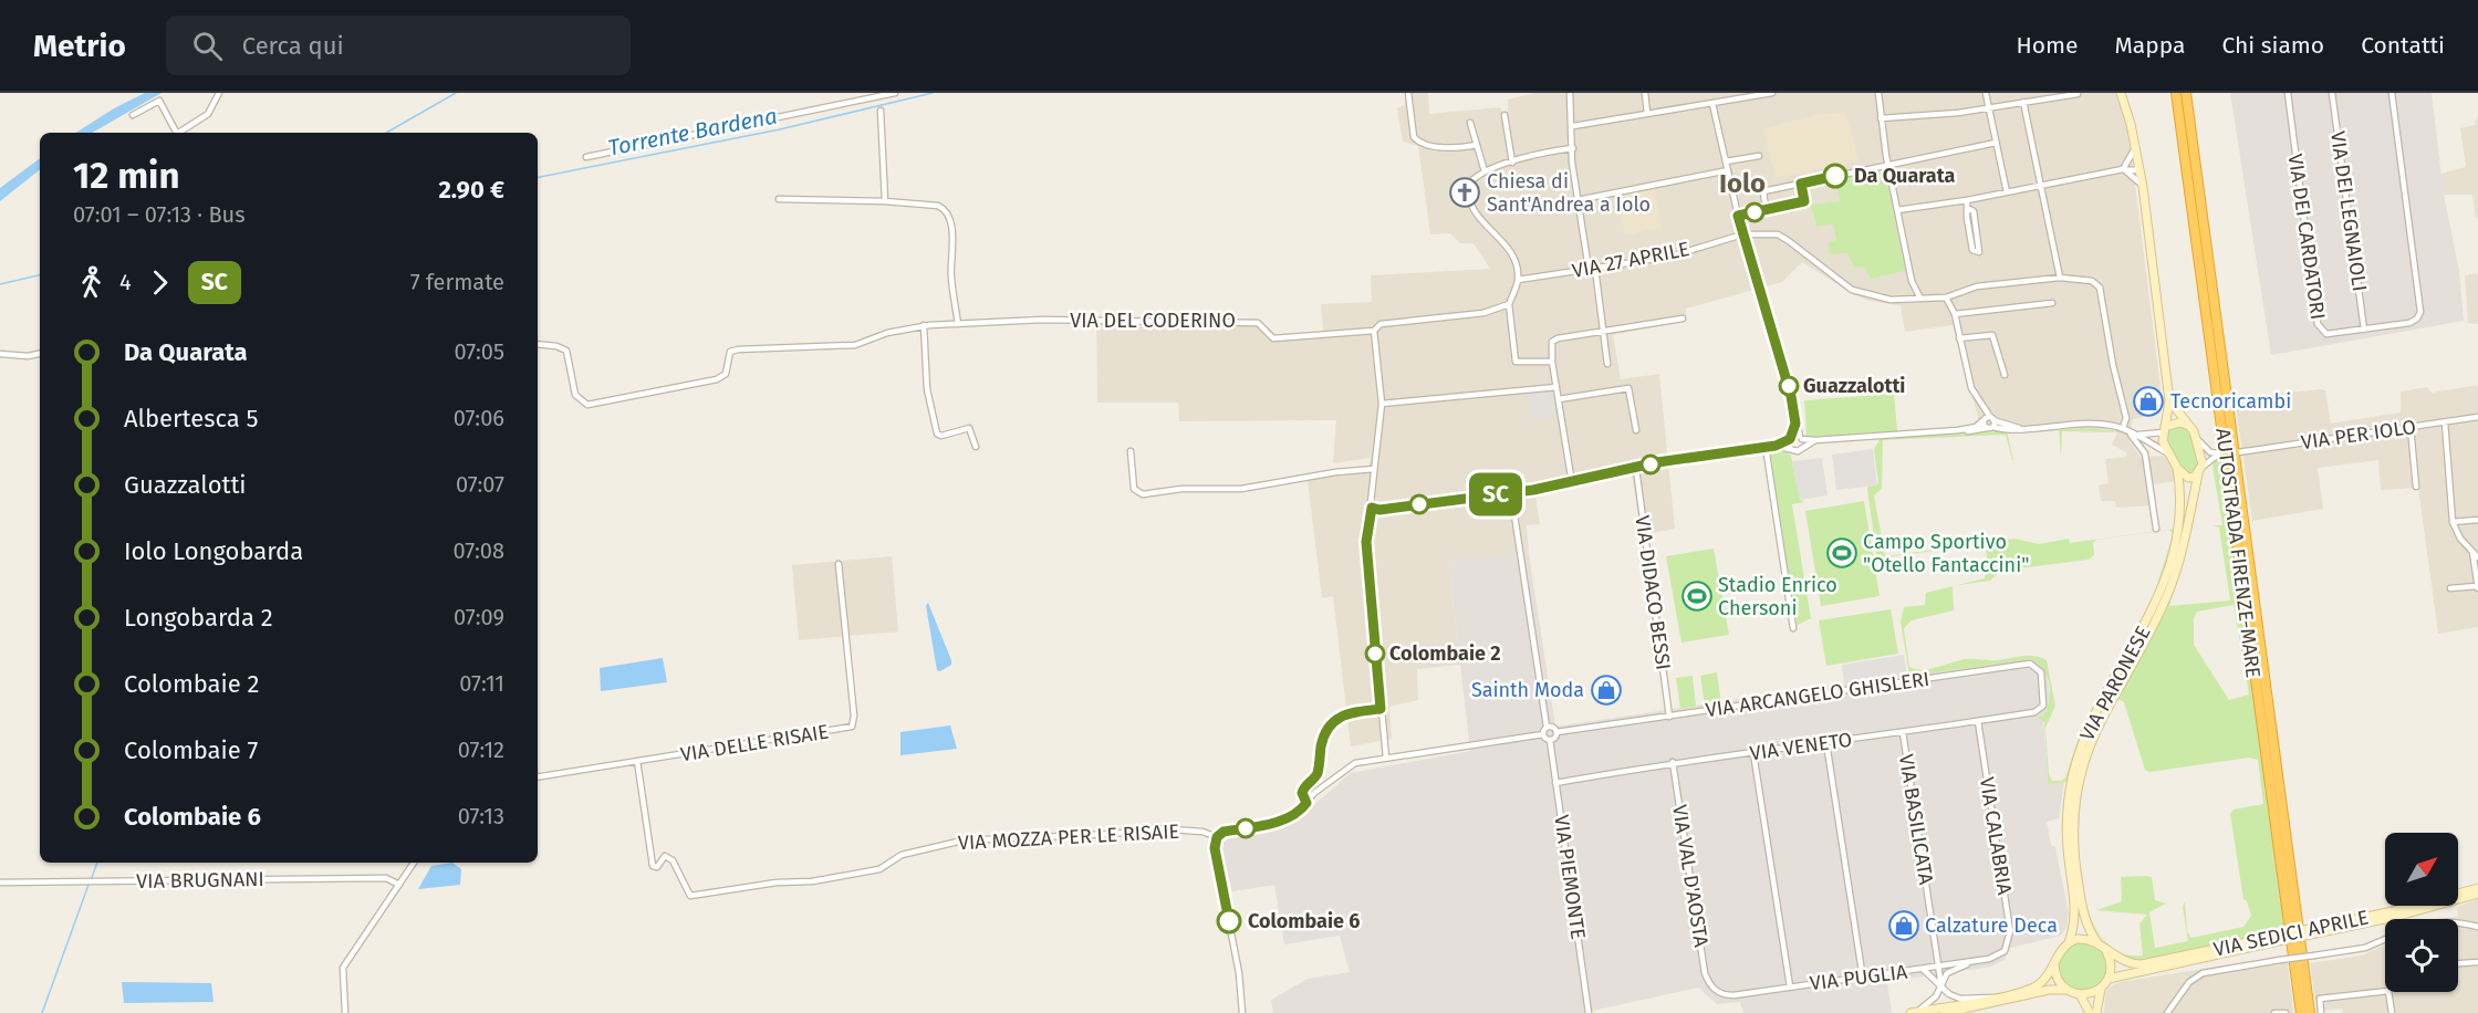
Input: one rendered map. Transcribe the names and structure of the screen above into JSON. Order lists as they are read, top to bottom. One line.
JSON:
{"streets":{"highway":["AUTOSTRADA FIRENZE-MARE"],"street":["VIA DEI LEGNAIOLI","VIA DEI CARDATORI","VIA 27 APRILE","VIA DEL CODERINO","VIA PER IOLO","VIA DIDACO BESSI","VIA PARONESE","VIA ARCANGELO GHISLERI","VIA DELLE RISAIE","VIA VENETO","VIA BASILICATA","VIA CALABRIA","VIA MOZZA PER LE RISAIE","VIA VAL D'AOSTA","VIA PIEMONTE","VIA BRUGNANI","VIA SEDICI APRILE","VIA PUGLIA"]},"crossings":[["VIA DEI LEGNAIOLI","VIA DEI CARDATORI"],["VIA DIDACO BESSI","VIA ARCANGELO GHISLERI"],["VIA PARONESE","VIA SEDICI APRILE"],["VIA ARCANGELO GHISLERI","VIA VENETO"],["VIA ARCANGELO GHISLERI","VIA PIEMONTE"],["VIA DELLE RISAIE","VIA MOZZA PER LE RISAIE"],["VIA VENETO","VIA BASILICATA"],["VIA VENETO","VIA CALABRIA"],["VIA VENETO","VIA VAL D'AOSTA"],["VIA VENETO","VIA PIEMONTE"],["VIA BASILICATA","VIA PUGLIA"],["VIA CALABRIA","VIA PUGLIA"],["VIA VAL D'AOSTA","VIA PUGLIA"]],"districts":["Iolo"],"water":["Torrente Bardena"],"places":{"other":["Da Quarata","Guazzalotti","Colombaie 2","Colombaie 6"],"church":["Chiesa di Sant'Andrea a Iolo"],"shop":["Tecnoricambi","Sainth Moda","Calzature Deca"],"sports":["Campo Sportivo \"Otello Fantaccini\"","Stadio Enrico Chersoni"]},"lines":["bus line SC"],"north":"top right","page":{"header":"Metrio","search":"Cerca qui","nav":["Home","Mappa","Chi siamo","Contatti"],"on_map":"SC","heading":["12 min","07:01 – 07:13 · Bus","2.90 €"],"legs":["4","SC","7 fermate"],"list":[{"name":"Da Quarata","value":"07:05"},{"name":"Albertesca 5","value":"07:06"},{"name":"Guazzalotti","value":"07:07"},{"name":"Iolo Longobarda","value":"07:08"},{"name":"Longobarda 2","value":"07:09"},{"name":"Colombaie 2","value":"07:11"},{"name":"Colombaie 7","value":"07:12"},{"name":"Colombaie 6","value":"07:13"}]}}
